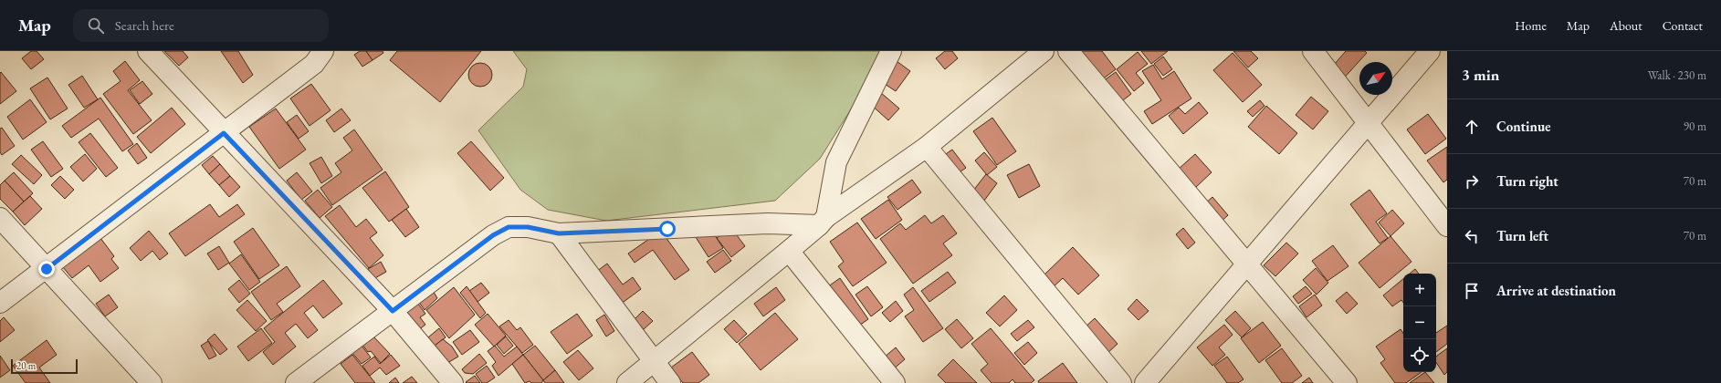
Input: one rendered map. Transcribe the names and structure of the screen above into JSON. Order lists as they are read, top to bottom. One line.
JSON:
{"scale_bar":"20 m","north":"top right","page":{"header":"Map","search":"Search here","nav":["Home","Map","About","Contact"],"heading":["3 min","Walk · 230 m"],"list":[["Continue","90 m"],["Turn right","70 m"],["Turn left","70 m"],"Arrive at destination"],"map_buttons":["+","−"],"scale":"20 m"}}
